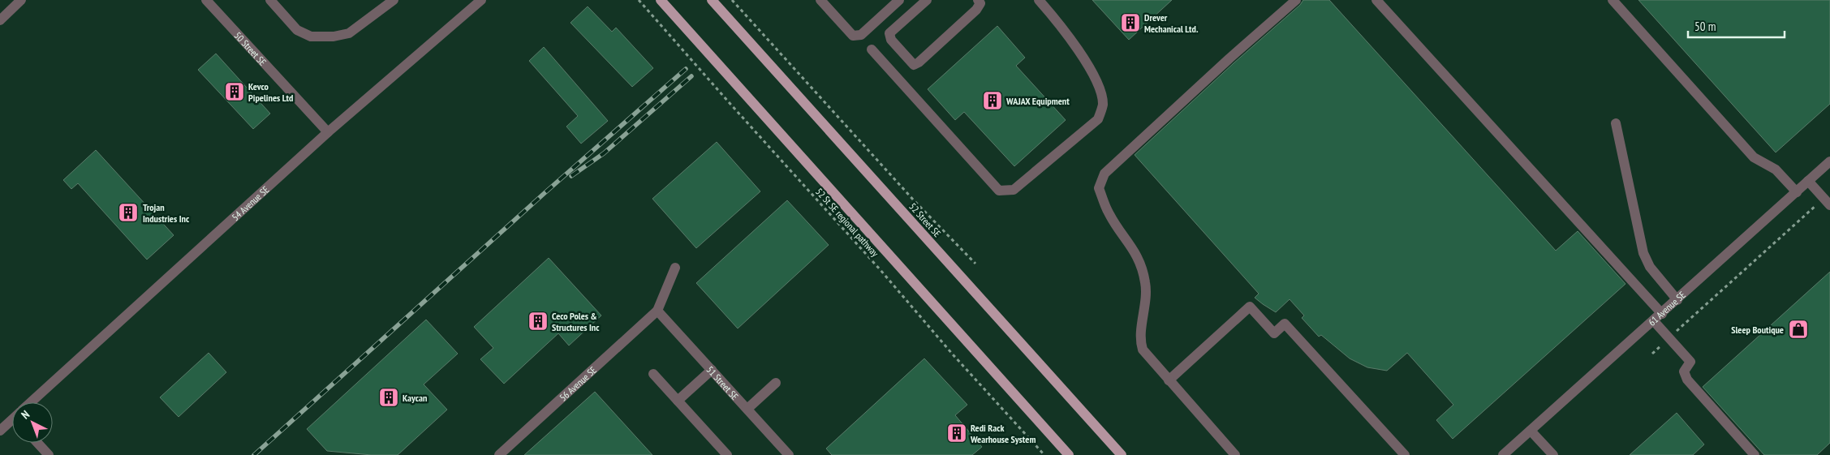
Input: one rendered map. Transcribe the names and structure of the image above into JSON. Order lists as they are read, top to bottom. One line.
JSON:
{"streets":{"main road":["52 Street SE"],"street":["50 Street SE","54 Avenue SE","61 Avenue SE","56 Avenue SE","51 Street SE"],"path":["52 St SE regional pathway"]},"crossings":[["50 Street SE","54 Avenue SE"],["56 Avenue SE","51 Street SE"]],"places":{"building":["Drever Mechanical Ltd.","Kevco Pipelines Ltd","WAJAX Equipment","Trojan Industries Inc","Ceco Poles & Structures Inc","Kaycan","Redi Rack Wearhouse System"],"shop":["Sleep Boutique"]},"scale_bar":"50 m","north":"top left"}
